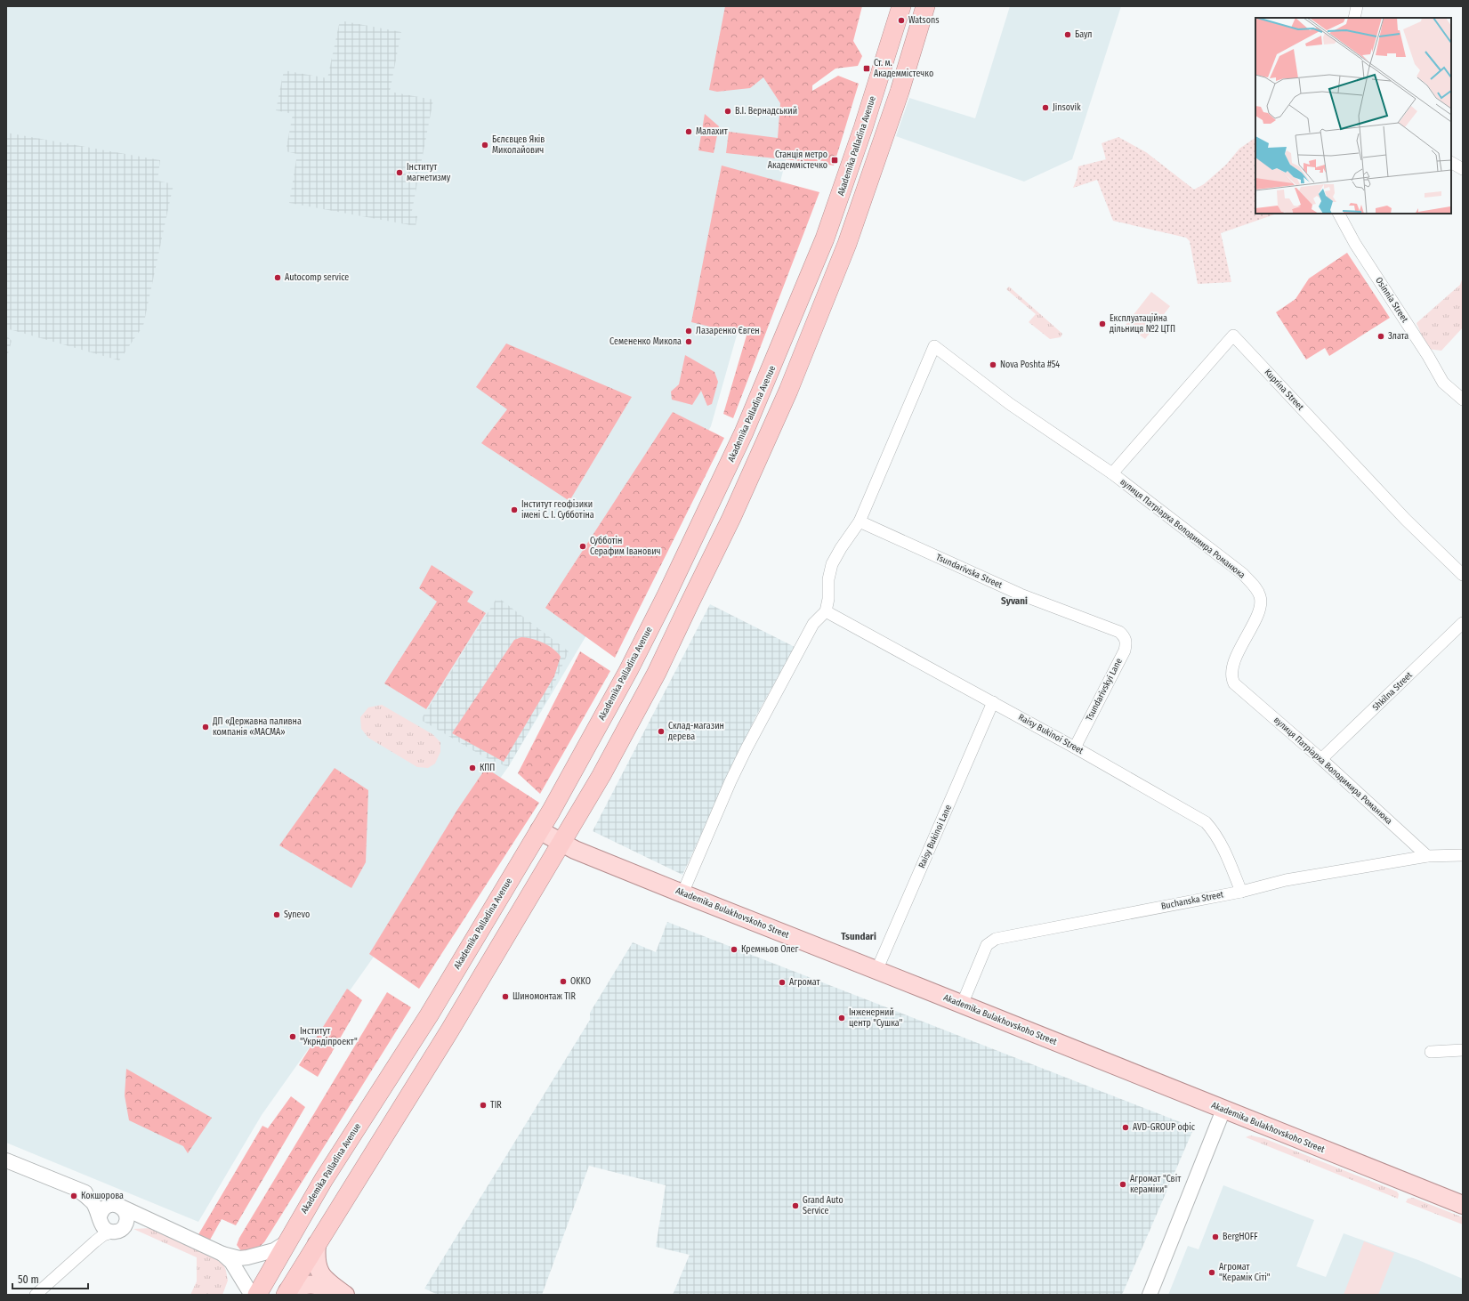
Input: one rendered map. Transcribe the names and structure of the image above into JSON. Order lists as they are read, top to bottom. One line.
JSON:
{"streets":{"highway":["Akademika Palladina Avenue"],"main road":["Akademika Bulakhovskoho Street"],"street":["Osinnia Street","Kuprina Street","вулиця Патріарха Володимира Романюка","Tsundarivska Street","Tsundarivskyi Lane","Shkilna Street","Raisy Bukinoi Street","Raisy Bukinoi Lane","Buchanska Street"]},"crossings":[["Akademika Palladina Avenue","Akademika Bulakhovskoho Street"],["Kuprina Street","вулиця Патріарха Володимира Романюка"],["вулиця Патріарха Володимира Романюка","Tsundarivska Street"],["вулиця Патріарха Володимира Романюка","Shkilna Street"],["вулиця Патріарха Володимира Романюка","Buchanska Street"],["Tsundarivska Street","Tsundarivskyi Lane"],["Tsundarivskyi Lane","Raisy Bukinoi Street"],["Raisy Bukinoi Street","Raisy Bukinoi Lane"],["Raisy Bukinoi Street","Buchanska Street"],["Raisy Bukinoi Lane","Akademika Bulakhovskoho Street"],["Buchanska Street","Akademika Bulakhovskoho Street"]],"districts":["Syvani","Tsundari"],"places":{"other":["Watsons","Баул","Jinsovik","В.І. Вернадський","Малахит","Бєлєвцев Яків Миколайович","Інститут магнетизму","Autocomp service","Експлуатаційна дільниця №2 ЦТП","Лазаренко Євген","Злата","Семененко Микола","Nova Poshta #54","Інститут геофізики імені С. І. Субботіна","Субботін Серафим Іванович","ДП «Державна паливна компанія «МАСМА»","Склад-магазин дерева","КПП","Synevo","Кремньов Олег","OKKO","Агромат","Шиномонтаж TIR","Інженерний центр \"Сушка\"","Інститут \"Укрндіпроект\"","TIR","AVD-GROUP офіс","Агромат \"Світ кераміки\"","Кокшорова","Grand Auto Service","BergHOFF","Агромат \"Керамік Сіті\""],"transit":["Ст. м. Академмістечко","Станція метро Академмістечко"]},"scale_bar":"50 m"}
